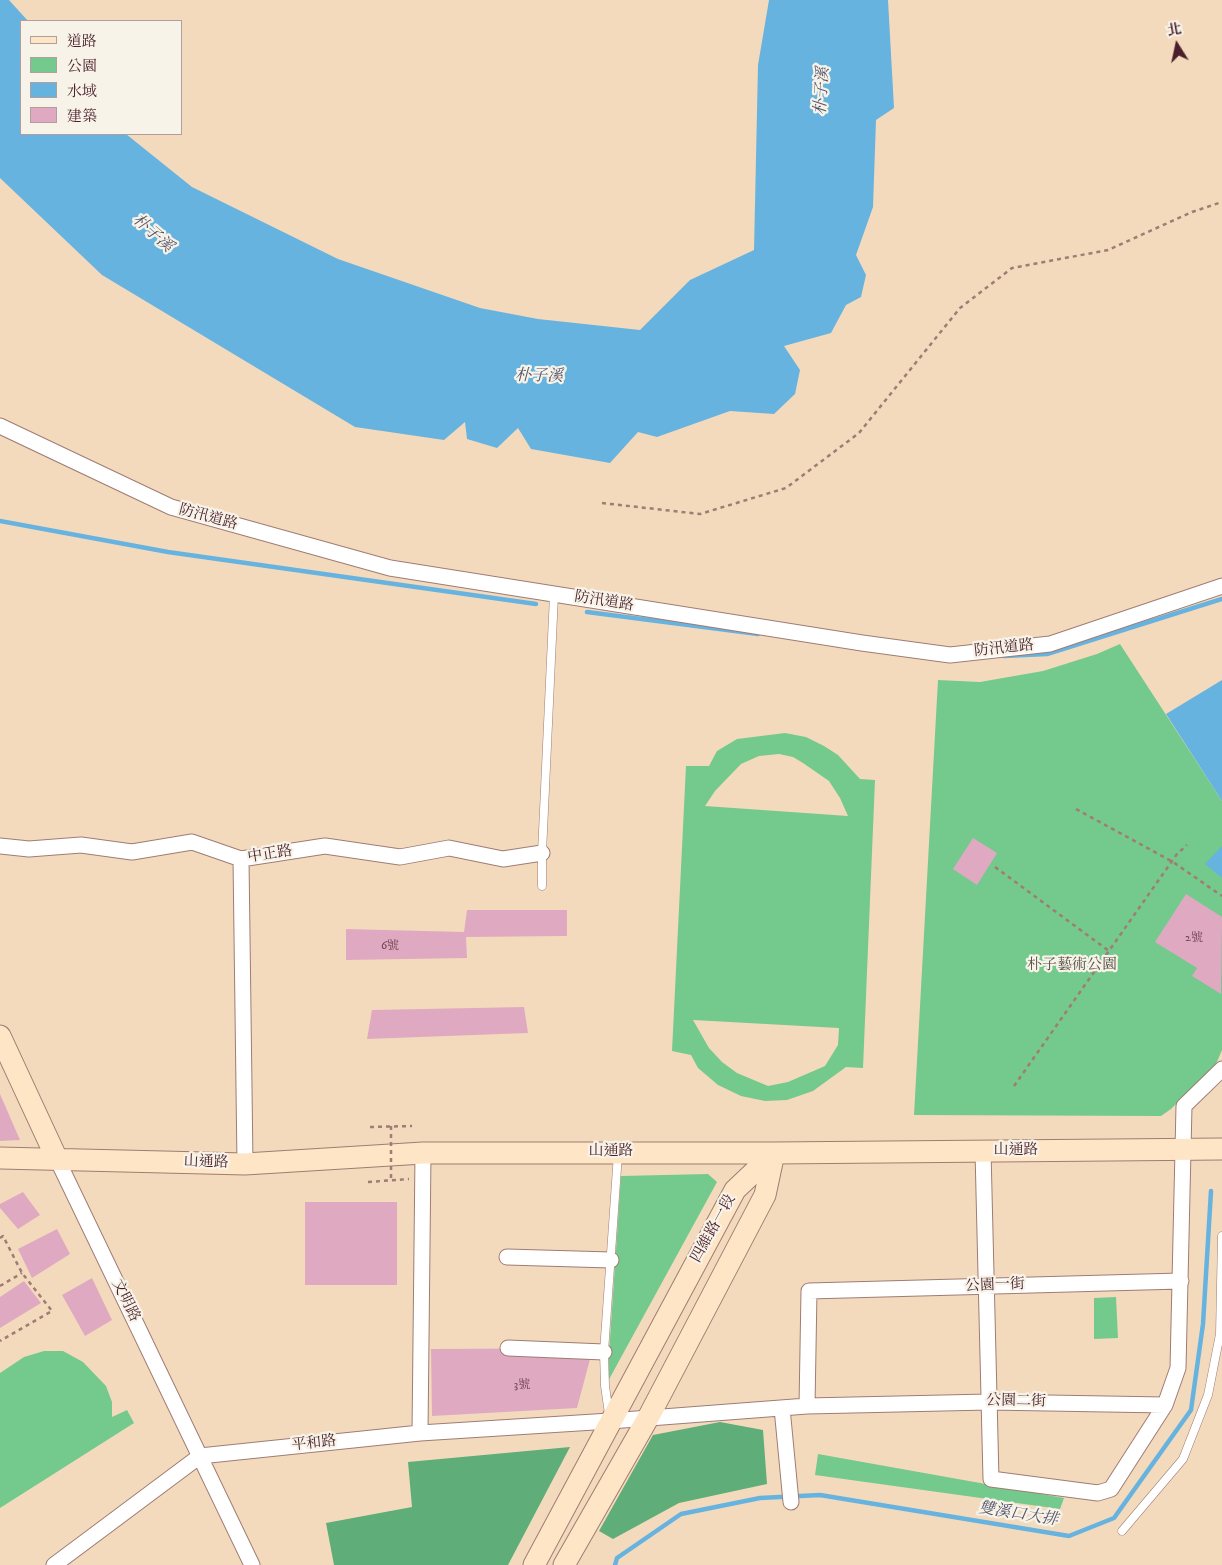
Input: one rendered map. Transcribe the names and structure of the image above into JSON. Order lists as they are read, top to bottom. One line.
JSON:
{"streets":{"main road":["山通路","四維路一段","文明路"],"street":["防汛道路","中正路","公園一街","公園二街","平和路"]},"crossings":[["山通路","四維路一段"],["山通路","文明路"],["四維路一段","公園二街"],["四維路一段","平和路"],["公園一街","公園二街"],["文明路","平和路"],["公園二街","平和路"]],"water":["朴子溪","雙溪口大排"],"parks":["朴子藝術公園"],"house_numbers":["2號","6號","3號"],"legend":["道路","公園","水域","建築"],"north":"top"}
